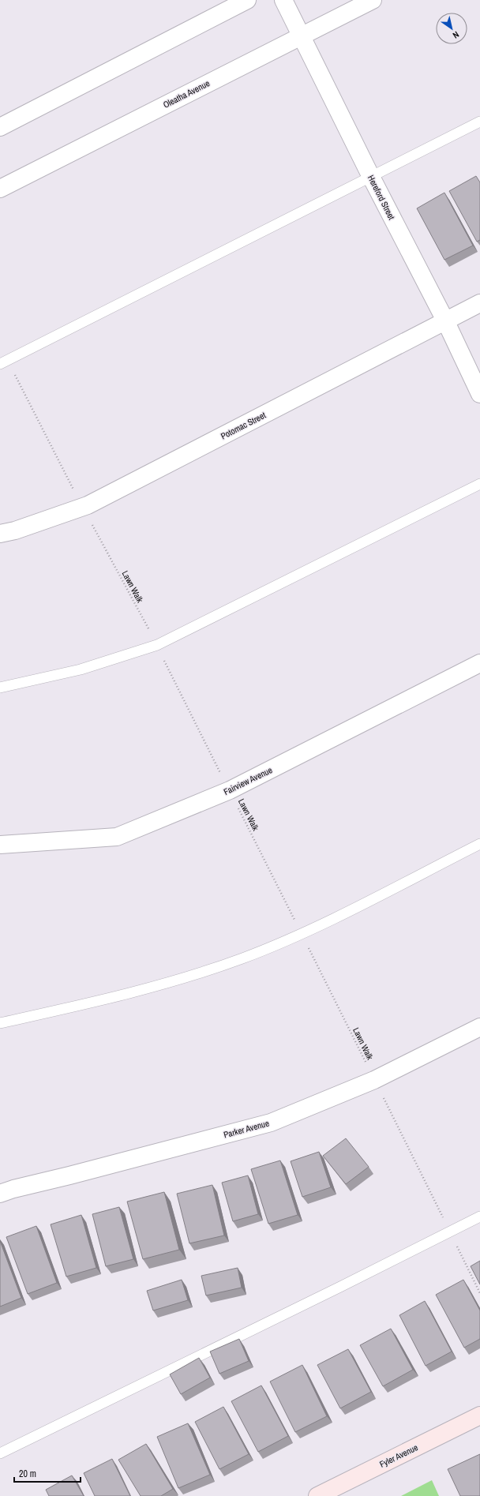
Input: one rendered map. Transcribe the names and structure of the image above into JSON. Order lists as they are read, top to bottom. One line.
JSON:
{"streets":{"street":["Oleatha Avenue","Hereford Street","Potomac Street","Fairview Avenue","Parker Avenue","Fyler Avenue"],"path":["Lawn Walk"]},"crossings":[["Oleatha Avenue","Hereford Street"],["Hereford Street","Potomac Street"],["Potomac Street","Lawn Walk"],["Lawn Walk","Fairview Avenue"],["Lawn Walk","Parker Avenue"]],"scale_bar":"20 m","north":"bottom right"}
